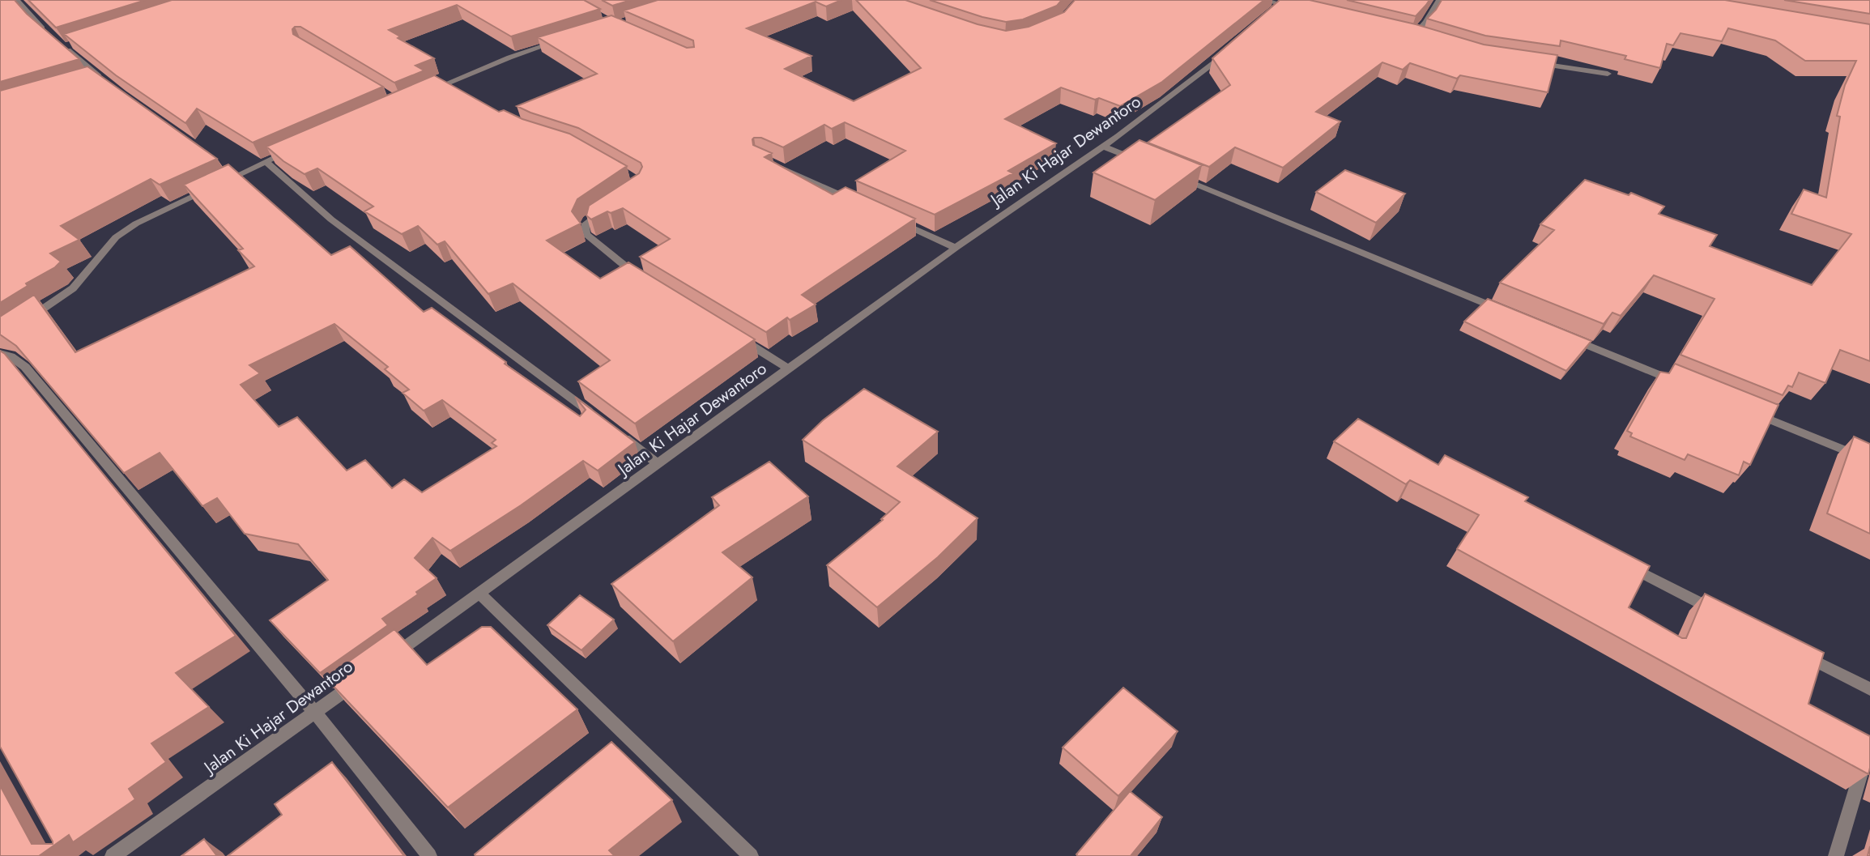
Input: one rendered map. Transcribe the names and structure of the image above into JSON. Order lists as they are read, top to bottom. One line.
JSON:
{"streets":{"street":["Jalan Ki Hajar Dewantoro"]}}
